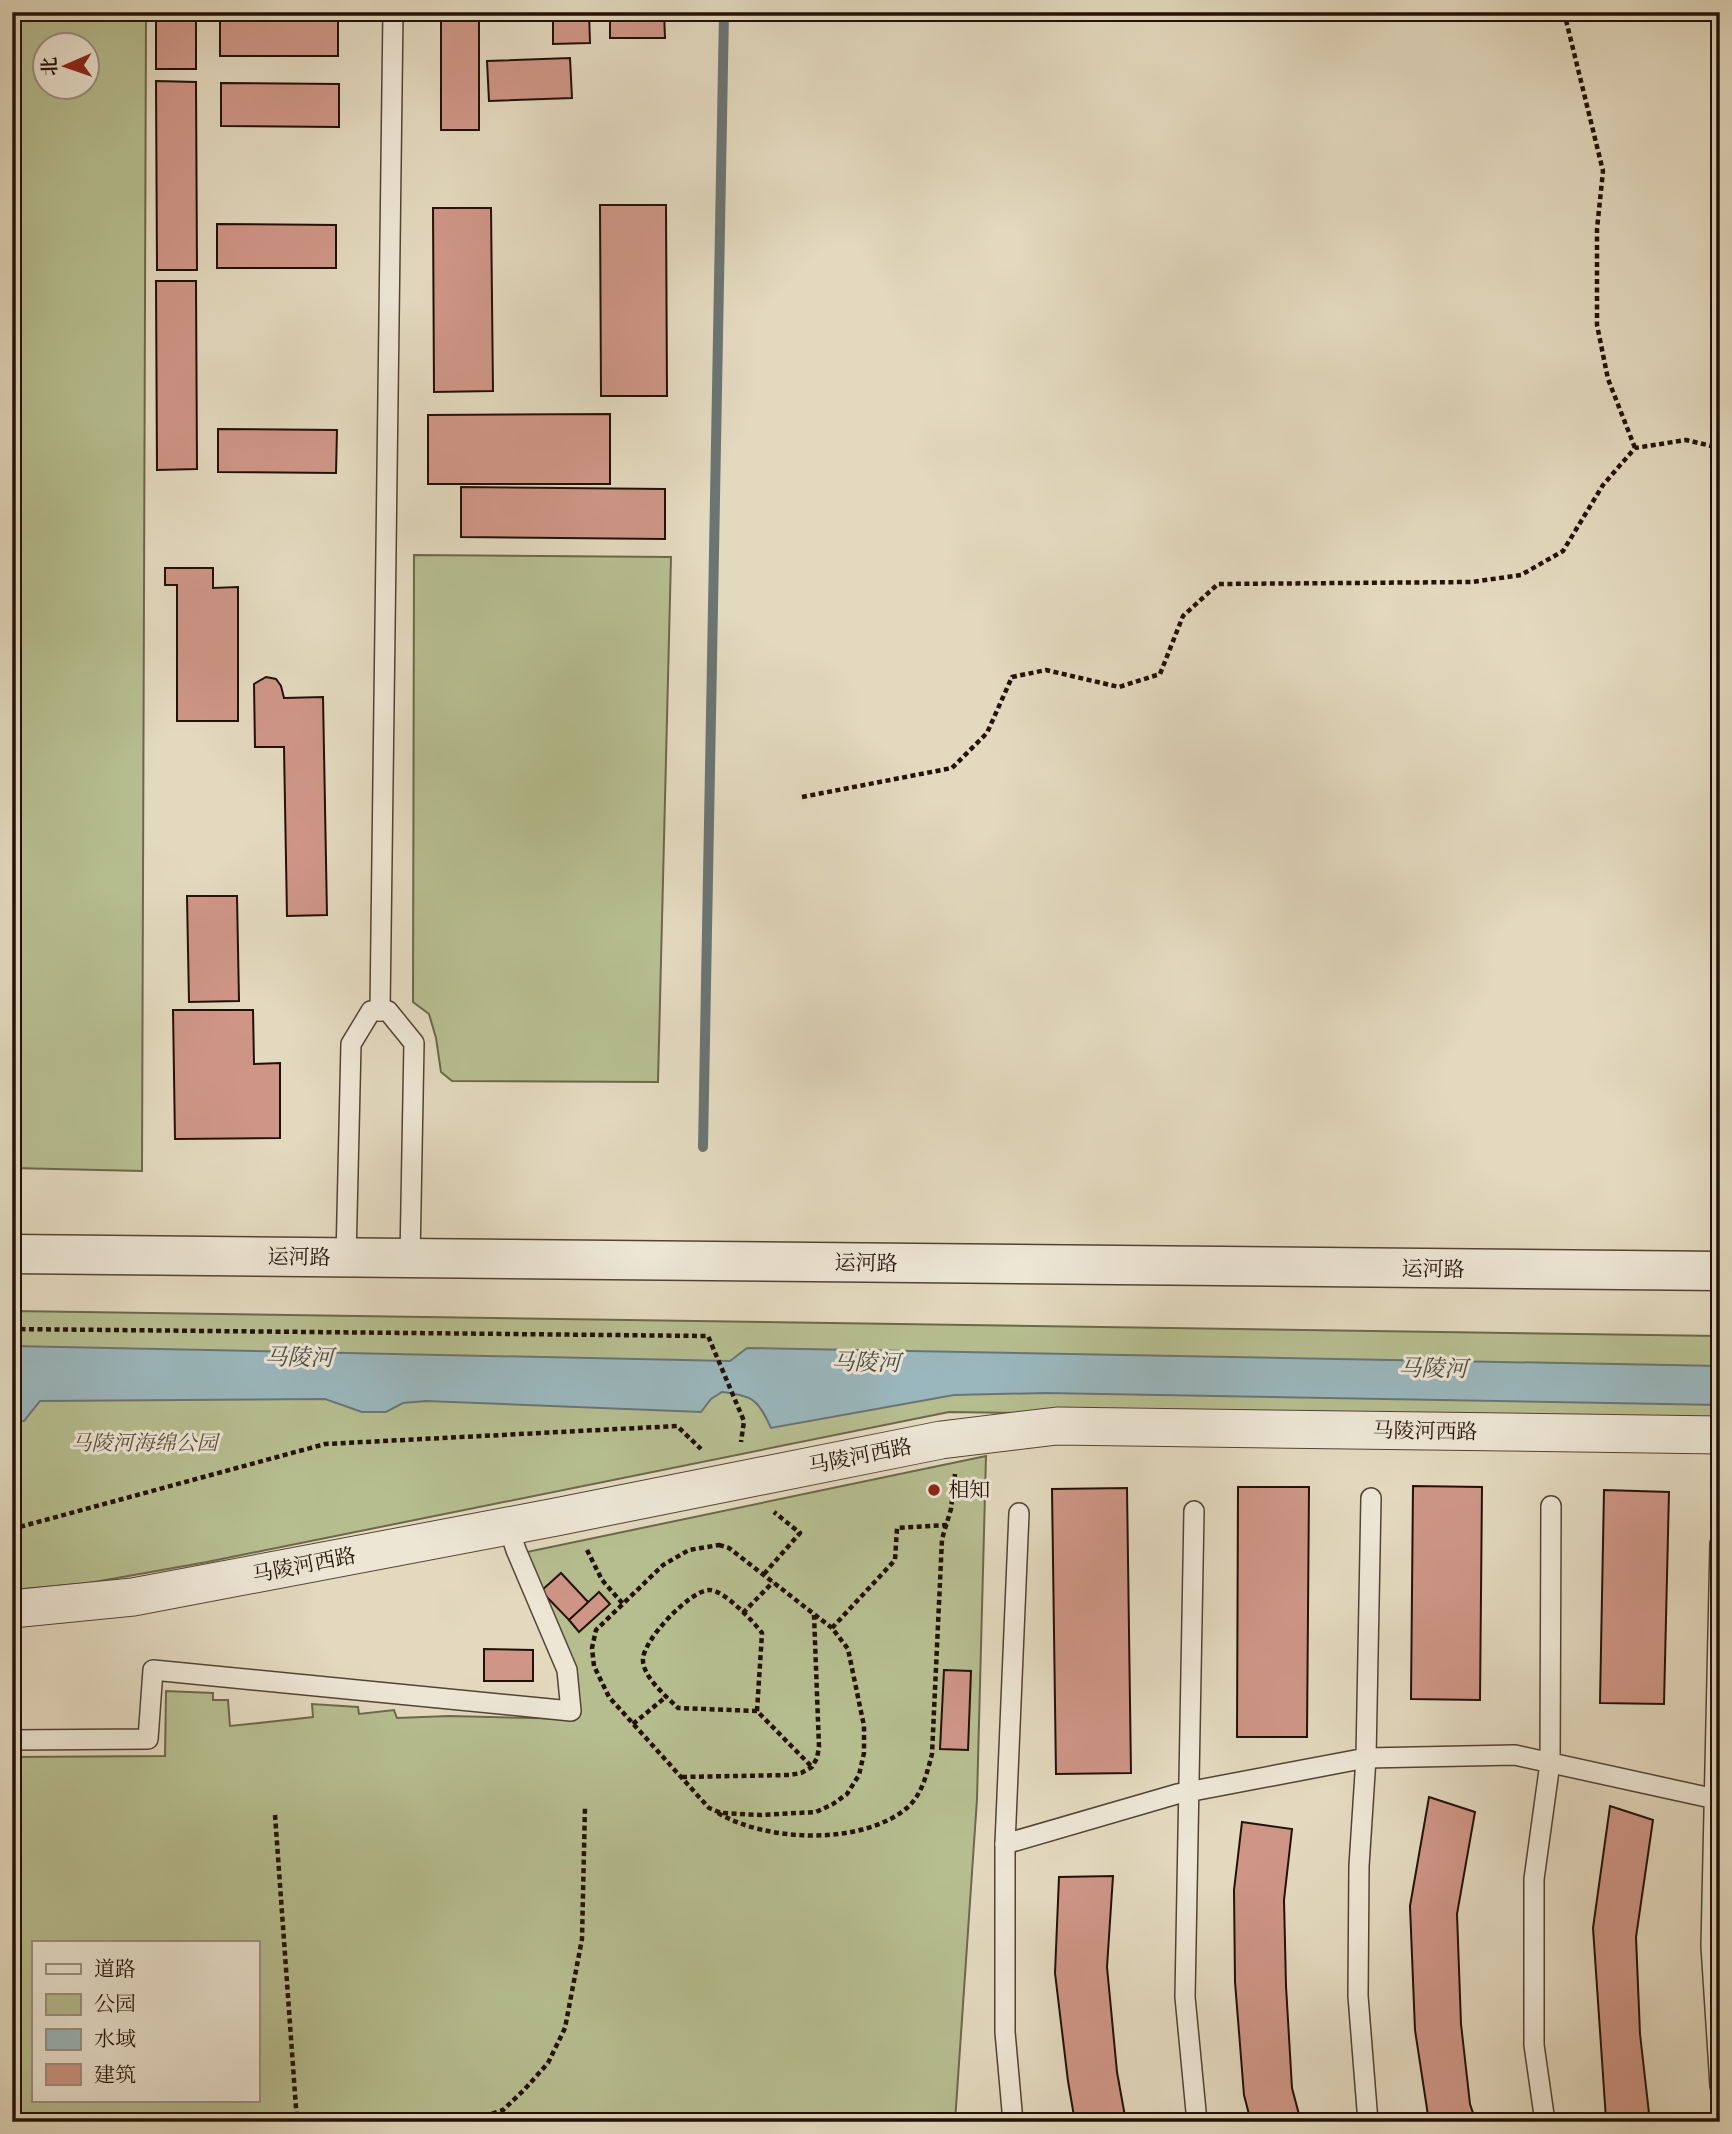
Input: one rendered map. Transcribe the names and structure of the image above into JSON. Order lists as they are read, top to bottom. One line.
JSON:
{"streets":{"street":["运河路","马陵河西路"]},"water":["马陵河"],"parks":["马陵河海绵公园"],"places":["相知"],"legend":["道路","公园","水域","建筑"],"north":"left"}
